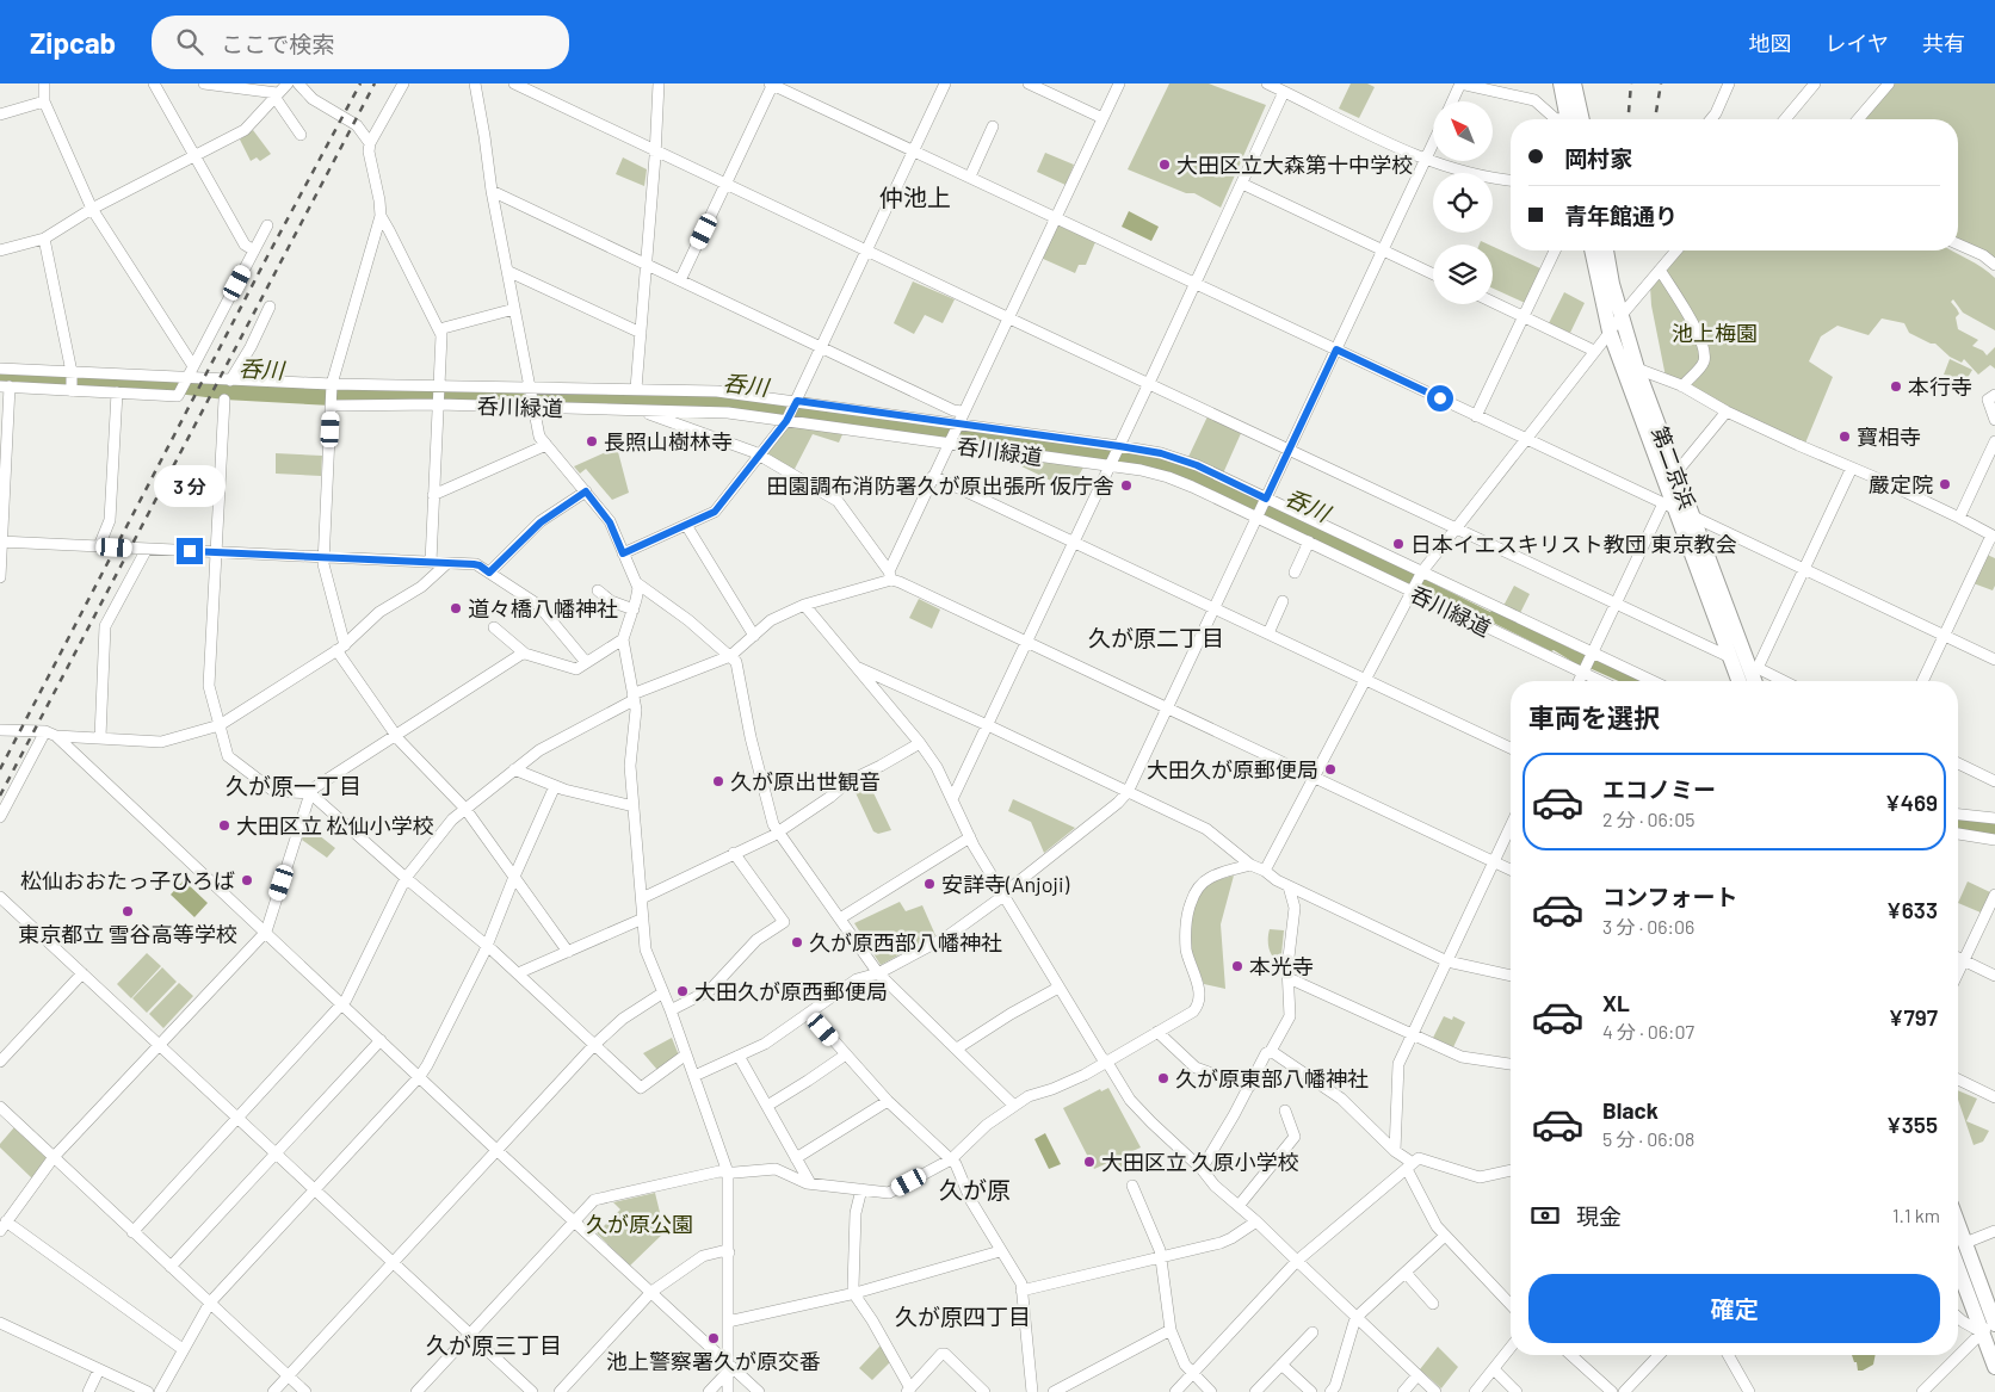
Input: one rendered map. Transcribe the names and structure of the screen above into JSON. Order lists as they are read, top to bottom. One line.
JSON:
{"streets":{"highway":["第二京浜"],"street":["呑川緑道"]},"districts":["仲池上","久が原二丁目","久が原一丁目","久が原","久が原四丁目","久が原三丁目"],"water":["呑川"],"parks":["池上梅園","久が原公園"],"places":["大田区立大森第十中学校","本行寺","寶相寺","長照山樹林寺","嚴定院","田園調布消防署久が原出張所 仮庁舎","日本イエスキリスト教団 東京教会","道々橋八幡神社","大田久が原郵便局","久が原出世観音","大田区立 松仙小学校","松仙おおたっ子ひろば","安詳寺(Anjoji)","東京都立 雪谷高等学校","久が原西部八幡神社","本光寺","大田久が原西郵便局","久が原東部八幡神社","大田区立 久原小学校","池上警察署久が原交番"],"north":"top left","page":{"header":"Zipcab","search":"ここで検索","nav":["地図","レイヤ","共有"],"banner":["岡村家","青年館通り"],"bubble":"3 分","heading":"車両を選択","list":[{"name":"エコノミー","note":"2 分 · 06:05","value":"¥469"},{"name":"コンフォート","note":"3 分 · 06:06","value":"¥633"},{"name":"XL","note":"4 分 · 06:07","value":"¥797"},{"name":"Black","note":"5 分 · 06:08","value":"¥355"}],"pay":["現金","1.1 km"],"buttons":"確定"}}
